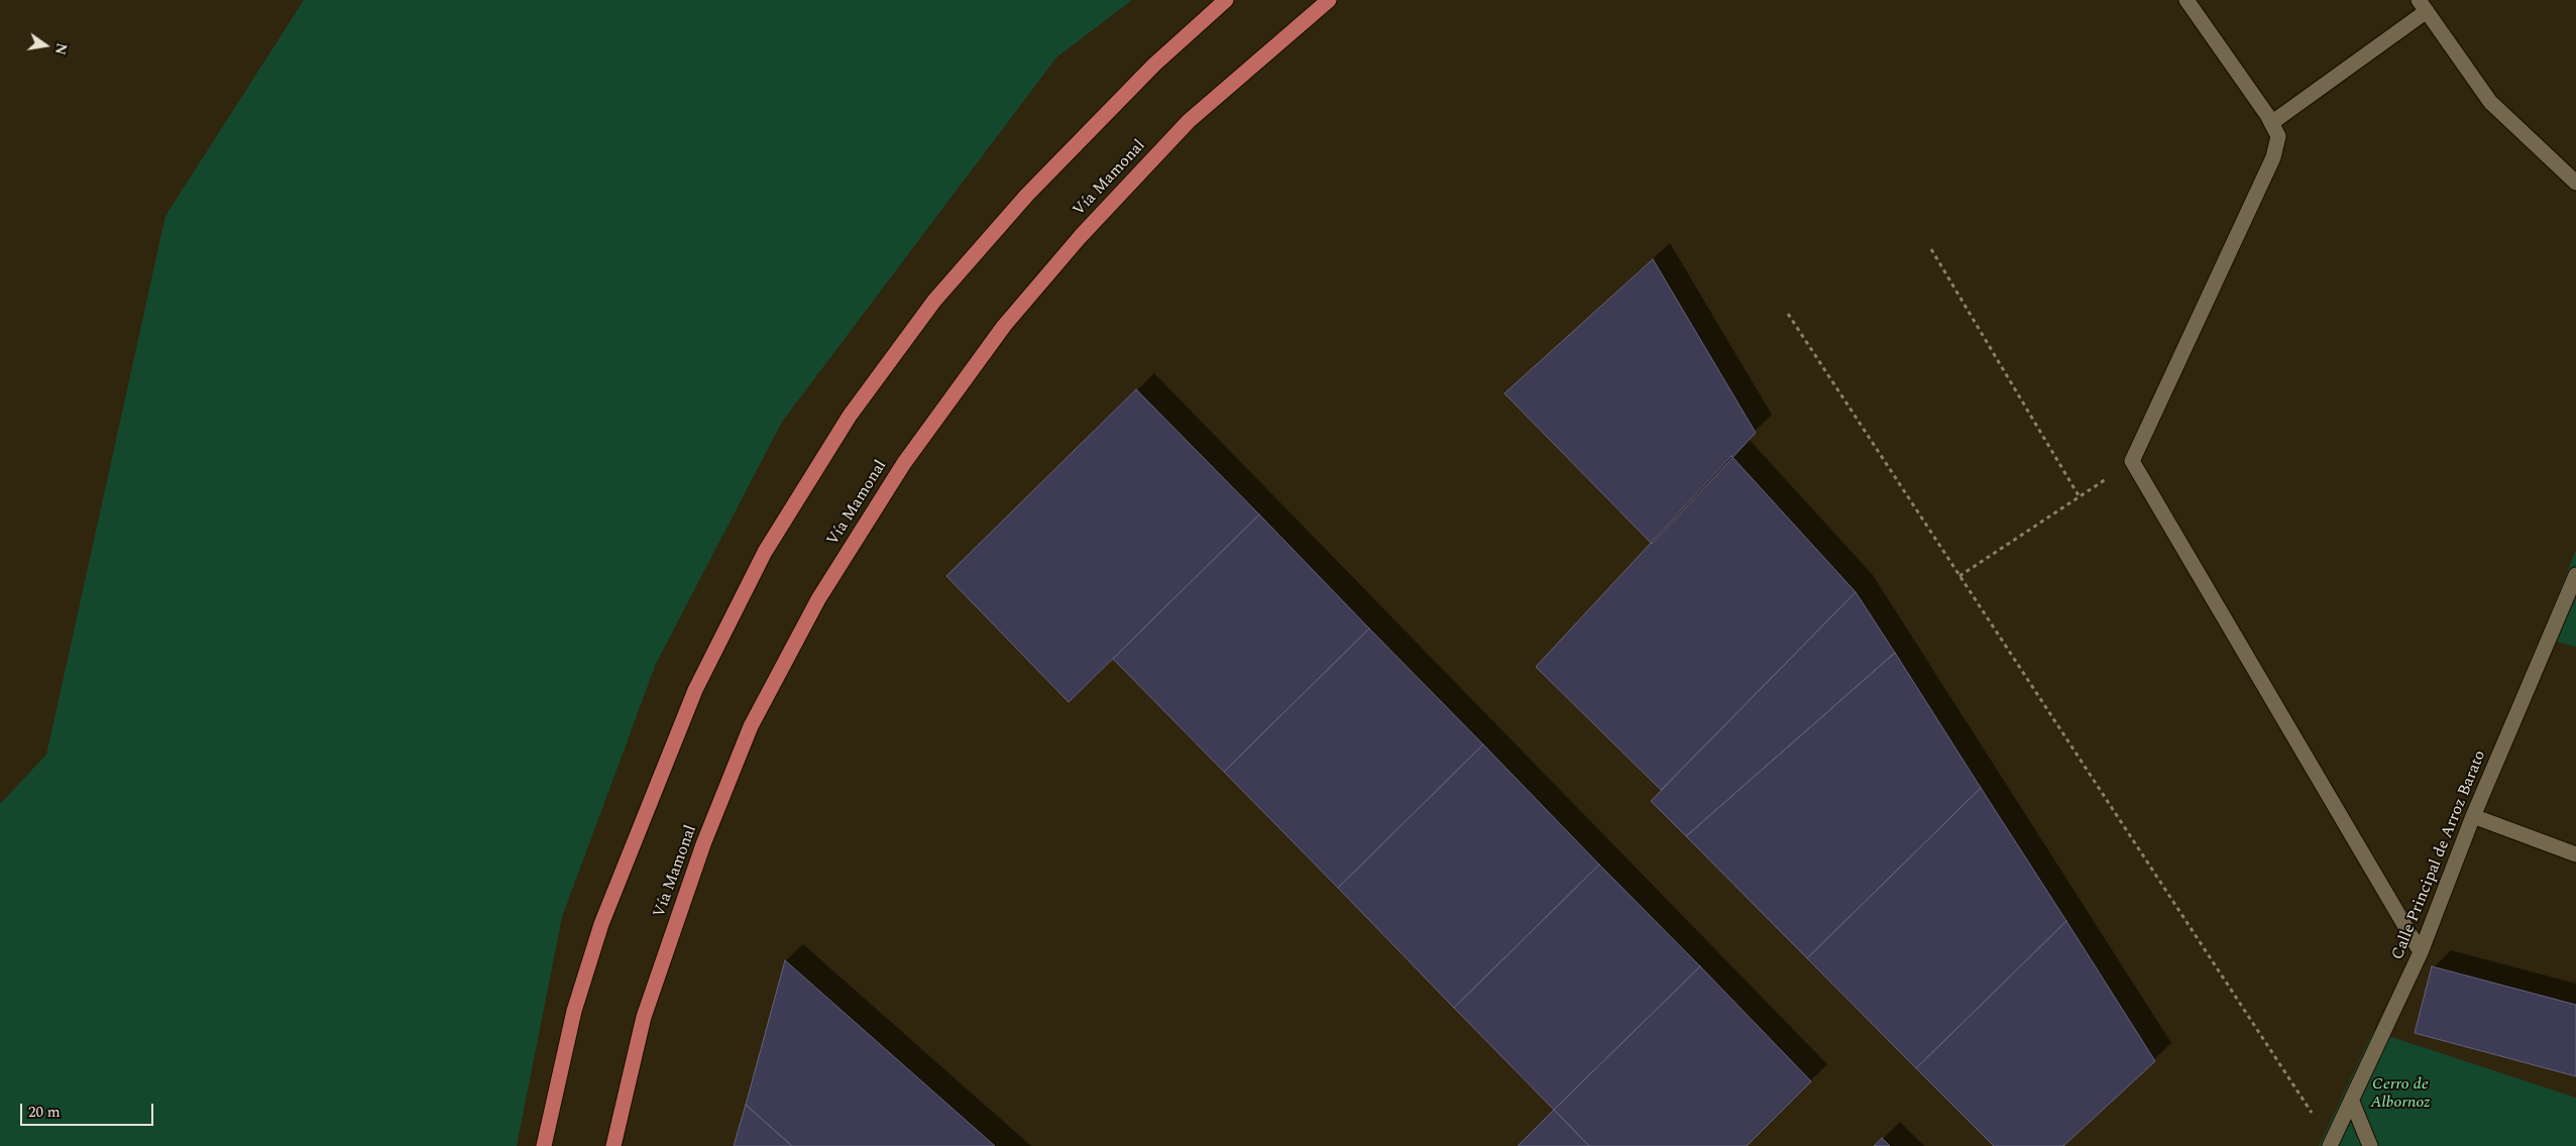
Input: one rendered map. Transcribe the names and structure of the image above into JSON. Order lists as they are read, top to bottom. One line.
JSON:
{"streets":{"main road":["Vía Mamonal"],"street":["Calle Principal de Arroz Barato"]},"parks":["Cerro de Albornoz"],"scale_bar":"20 m","north":"right"}
